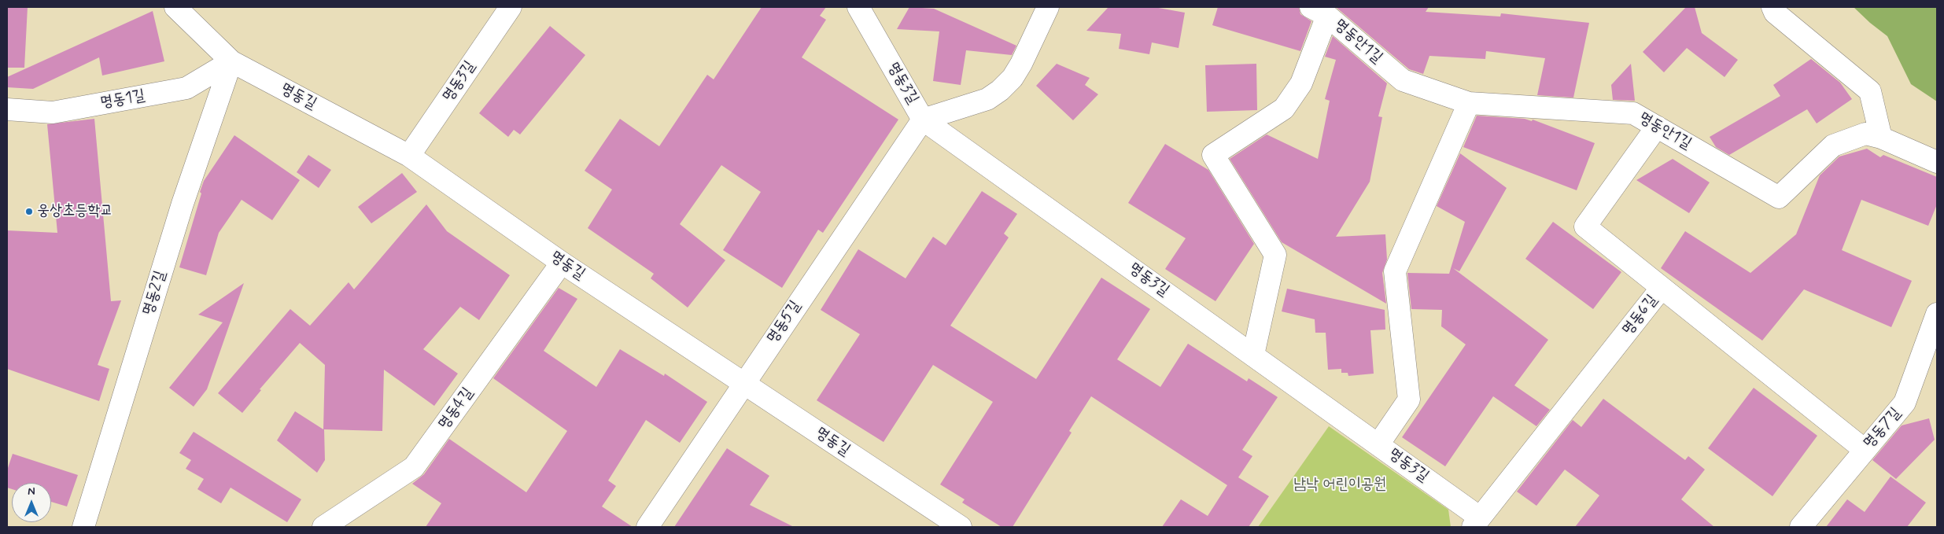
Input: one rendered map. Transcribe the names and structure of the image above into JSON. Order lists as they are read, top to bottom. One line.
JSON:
{"streets":{"street":["명동안1길","명동3길","명동길","명동1길","명동2길","명동6길","명동5길","명동4길","명동7길"]},"crossings":[["명동3길","명동길"],["명동3길","명동6길"],["명동3길","명동5길"],["명동길","명동1길"],["명동길","명동2길"],["명동길","명동5길"],["명동길","명동4길"],["명동1길","명동2길"],["명동6길","명동7길"]],"parks":["남낙 어린이공원"],"places":["웅상초등학교"],"north":"top"}
